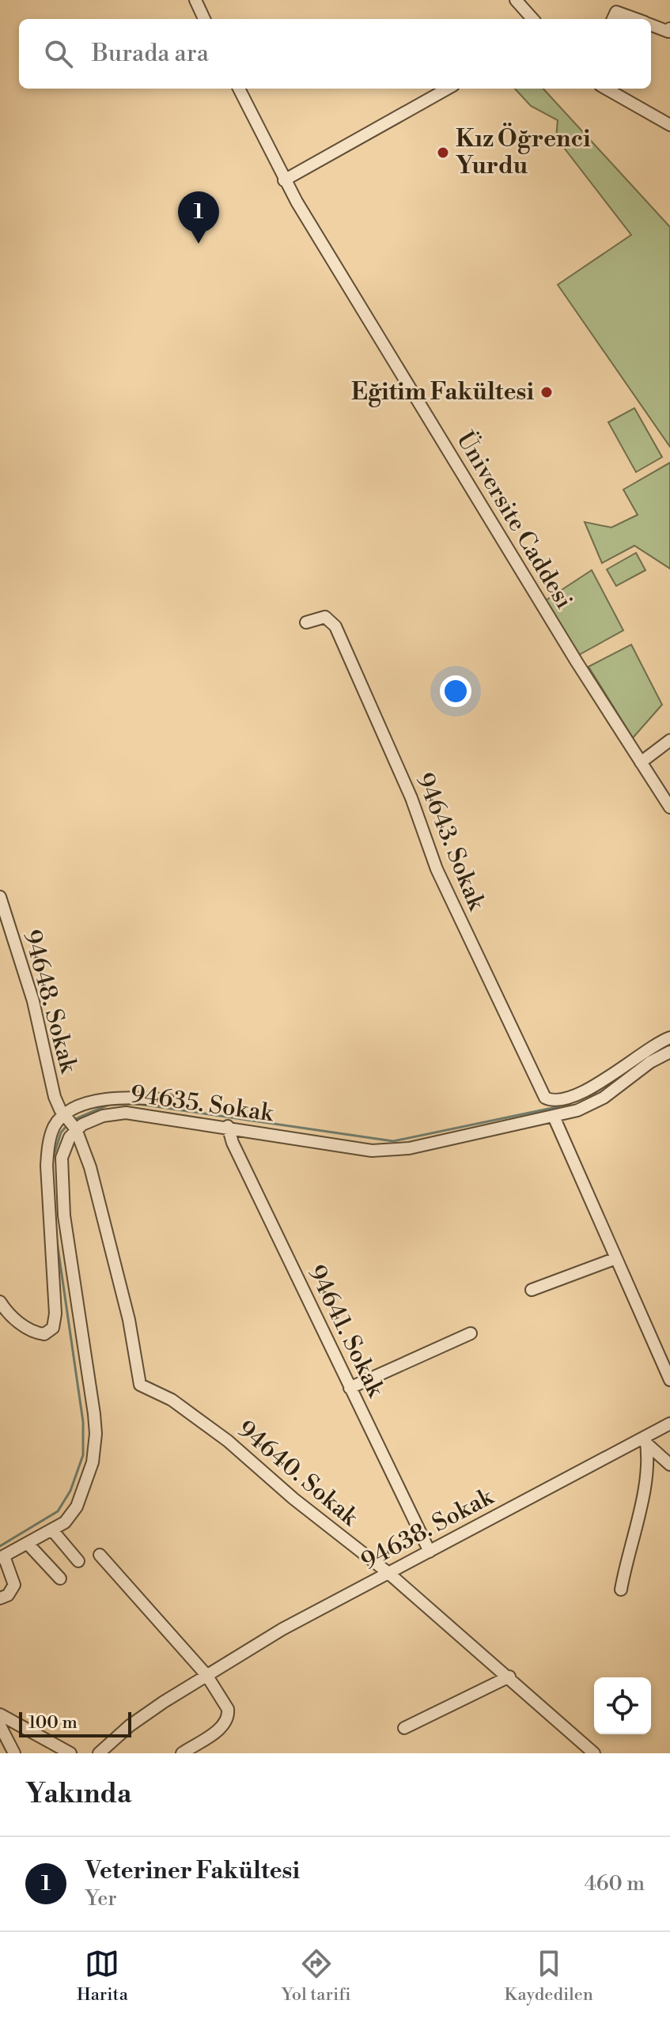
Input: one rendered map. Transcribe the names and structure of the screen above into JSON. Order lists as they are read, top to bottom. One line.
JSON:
{"streets":{"street":["Üniversite Caddesi","94643. Sokak","94648. Sokak","94635. Sokak","94641. Sokak","94640. Sokak","94638. Sokak"]},"crossings":[["94648. Sokak","94635. Sokak"],["94648. Sokak","94640. Sokak"],["94635. Sokak","94641. Sokak"],["94641. Sokak","94638. Sokak"],["94640. Sokak","94638. Sokak"]],"places":["Kız Öğrenci Yurdu","Eğitim Fakültesi"],"scale_bar":"100 m","page":{"search":"Burada ara","pins":"1","scale":"100 m","heading":"Yakında","list":[{"mark":"1","name":"Veteriner Fakültesi","note":"Yer","value":"460 m"}],"nav":["Harita","Yol tarifi","Kaydedilen"]}}
